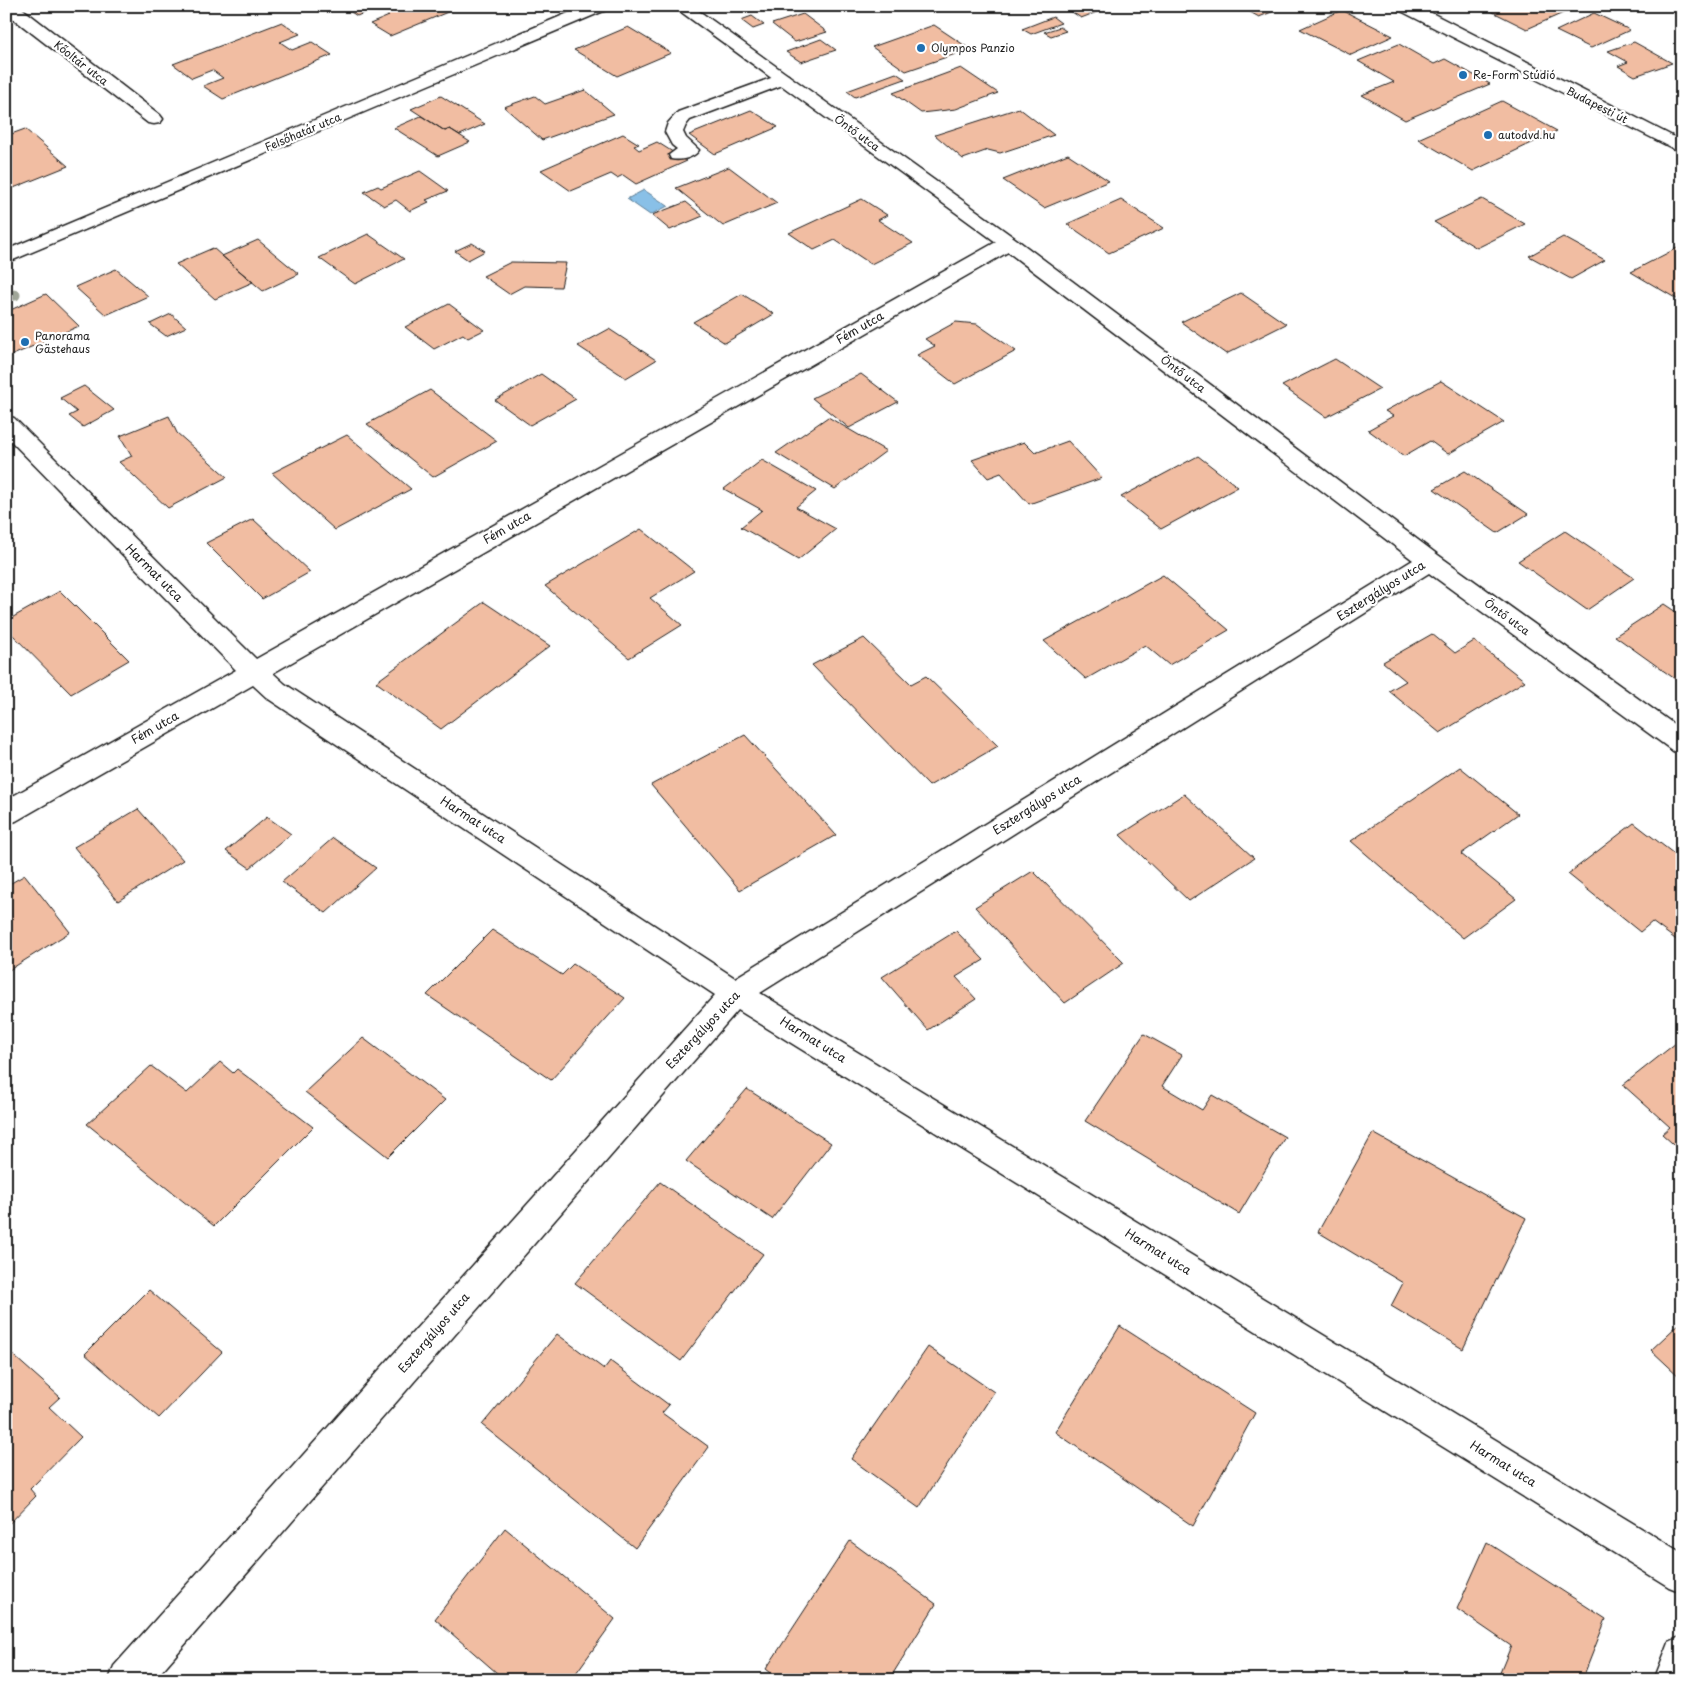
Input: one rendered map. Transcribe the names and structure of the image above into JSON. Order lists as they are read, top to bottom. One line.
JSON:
{"streets":{"street":["Kőoltár utca","Budapesti út","Felsőhatár utca","Öntő utca","Fém utca","Harmat utca","Esztergályos utca"]},"crossings":[["Öntő utca","Fém utca"],["Öntő utca","Esztergályos utca"],["Fém utca","Harmat utca"],["Harmat utca","Esztergályos utca"]],"places":["Olympos Panzio","Re-Form Stúdió","autodvd.hu","Panorama Gästehaus"]}
